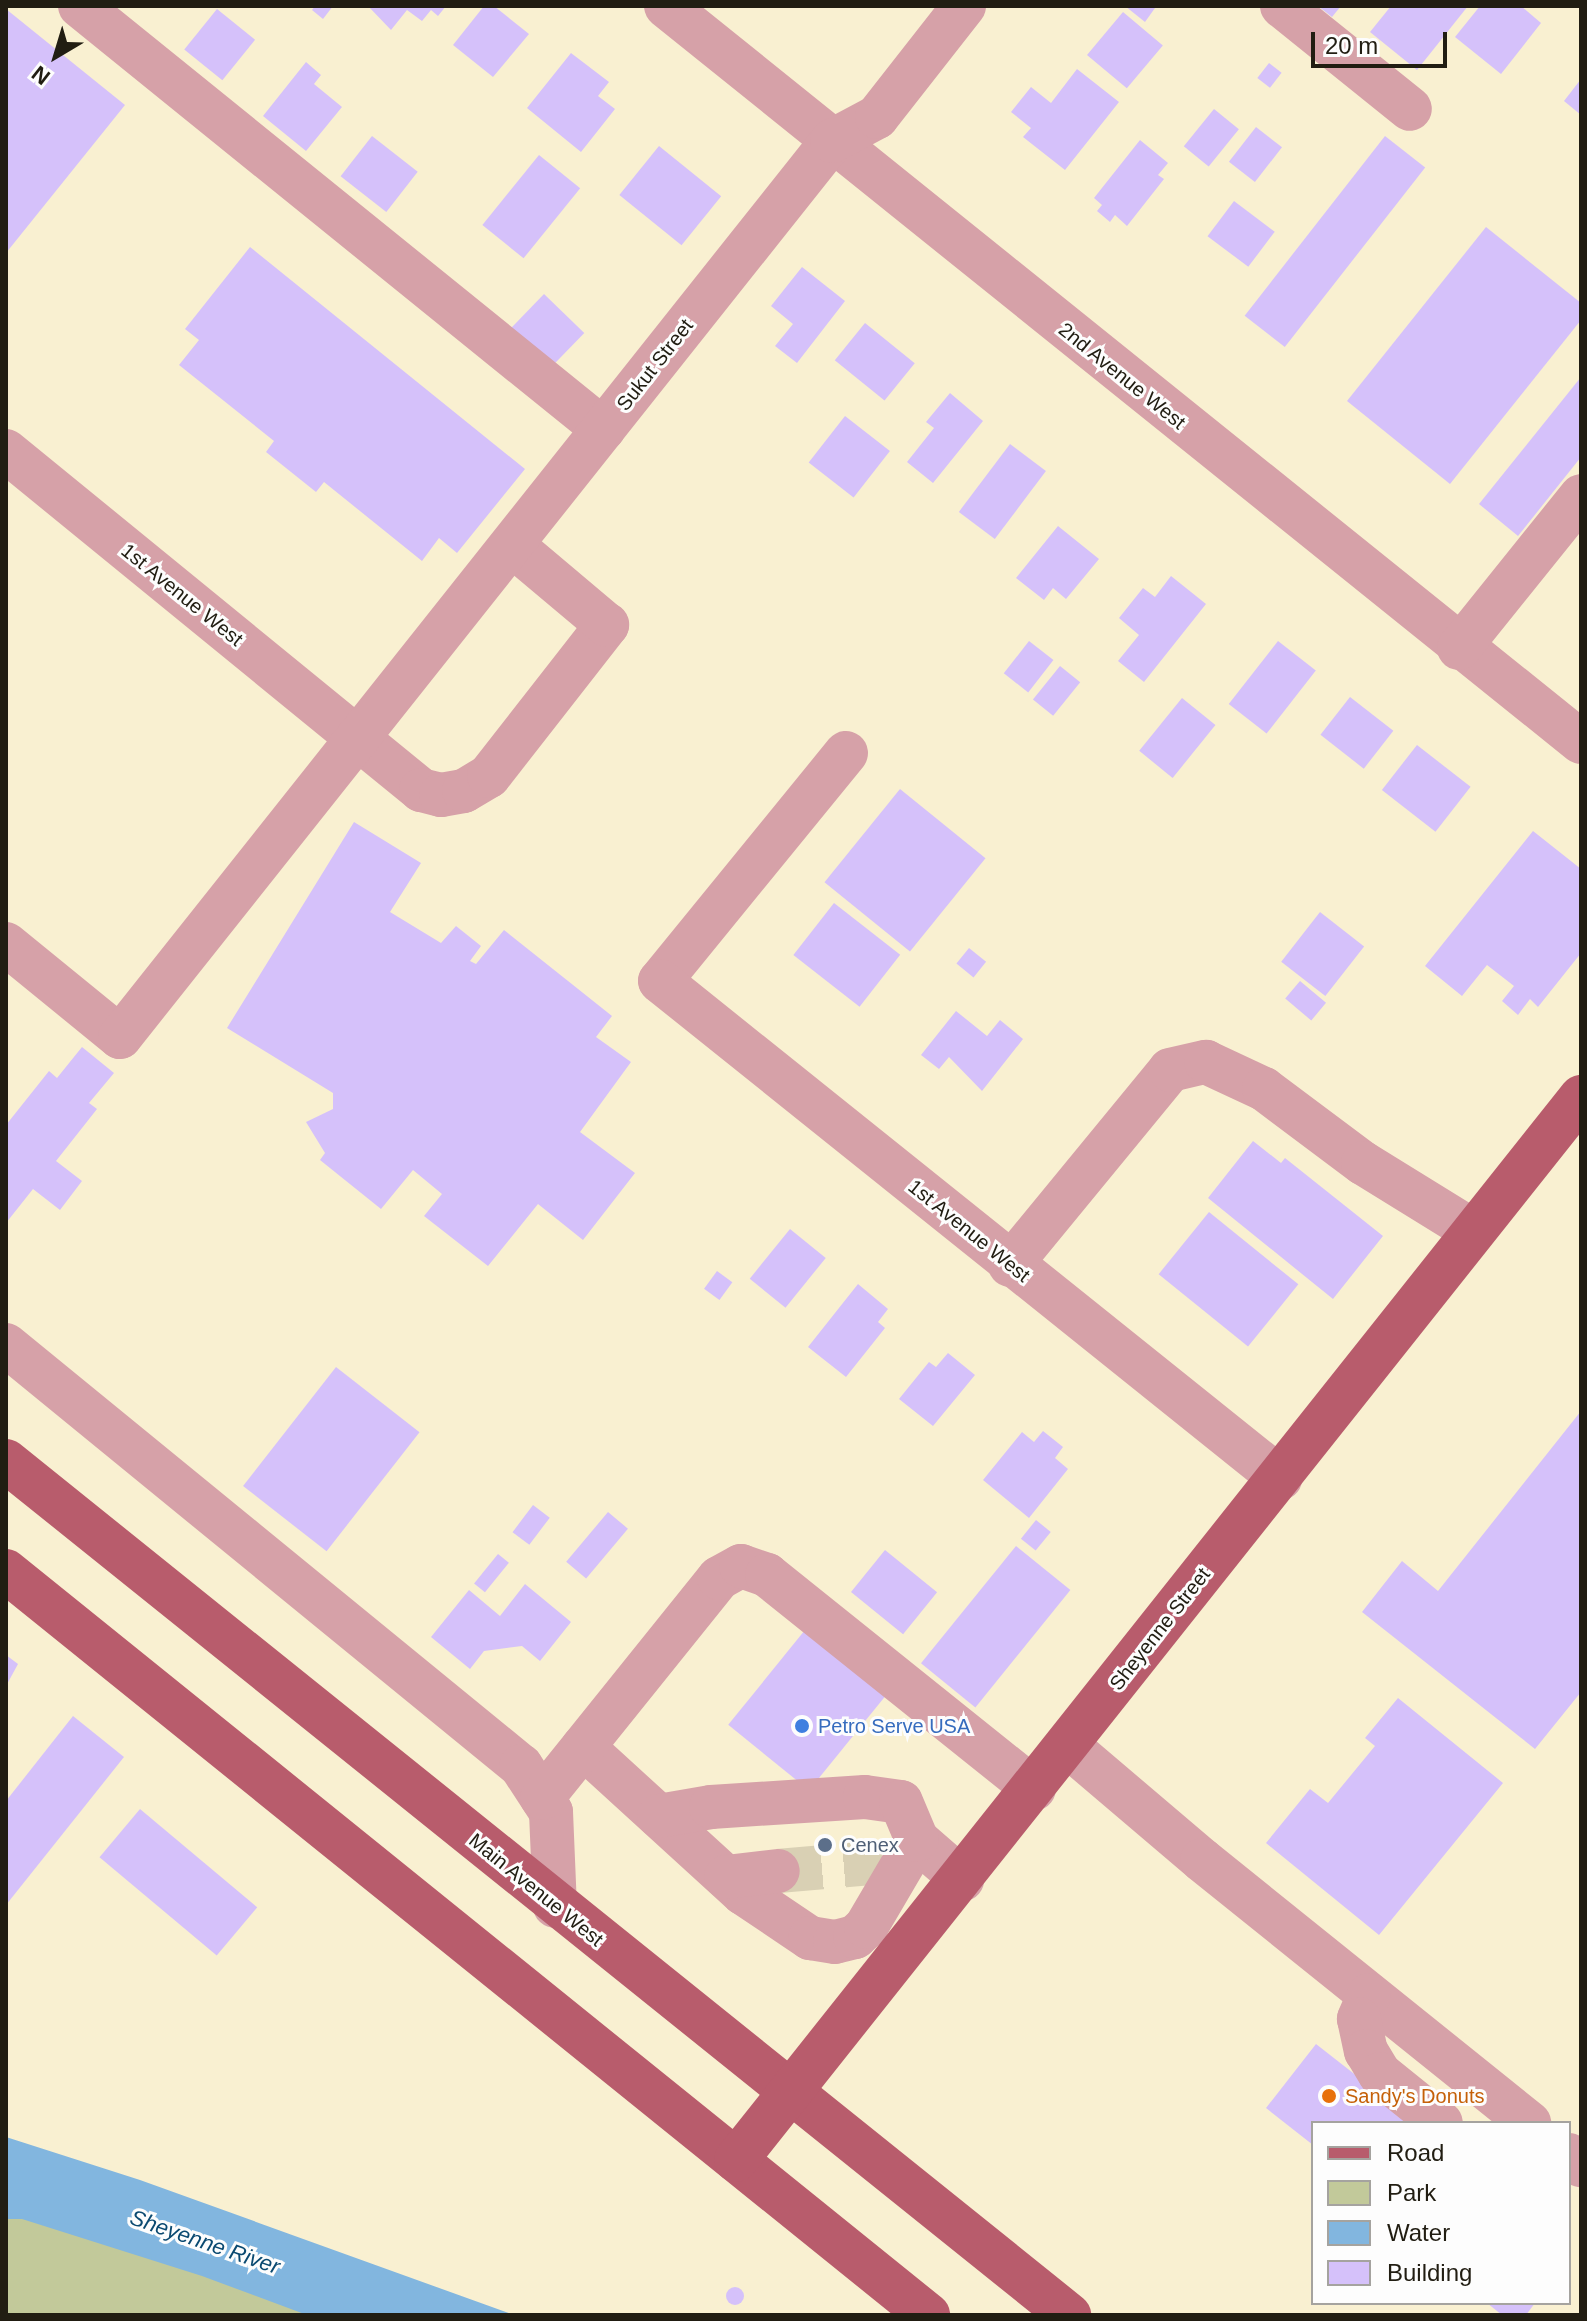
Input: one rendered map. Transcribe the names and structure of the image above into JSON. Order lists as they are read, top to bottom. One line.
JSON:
{"streets":{"main road":["Sheyenne Street","Main Avenue West"],"street":["Sukut Street","2nd Avenue West","1st Avenue West"]},"crossings":[["Sukut Street","2nd Avenue West"],["Sukut Street","1st Avenue West"],["1st Avenue West","Sheyenne Street"],["Sheyenne Street","Main Avenue West"]],"water":["Sheyenne River"],"places":["Petro Serve USA","Cenex","Sandy's Donuts"],"legend":["Road","Park","Water","Building"],"scale_bar":"20 m","north":"bottom left"}
